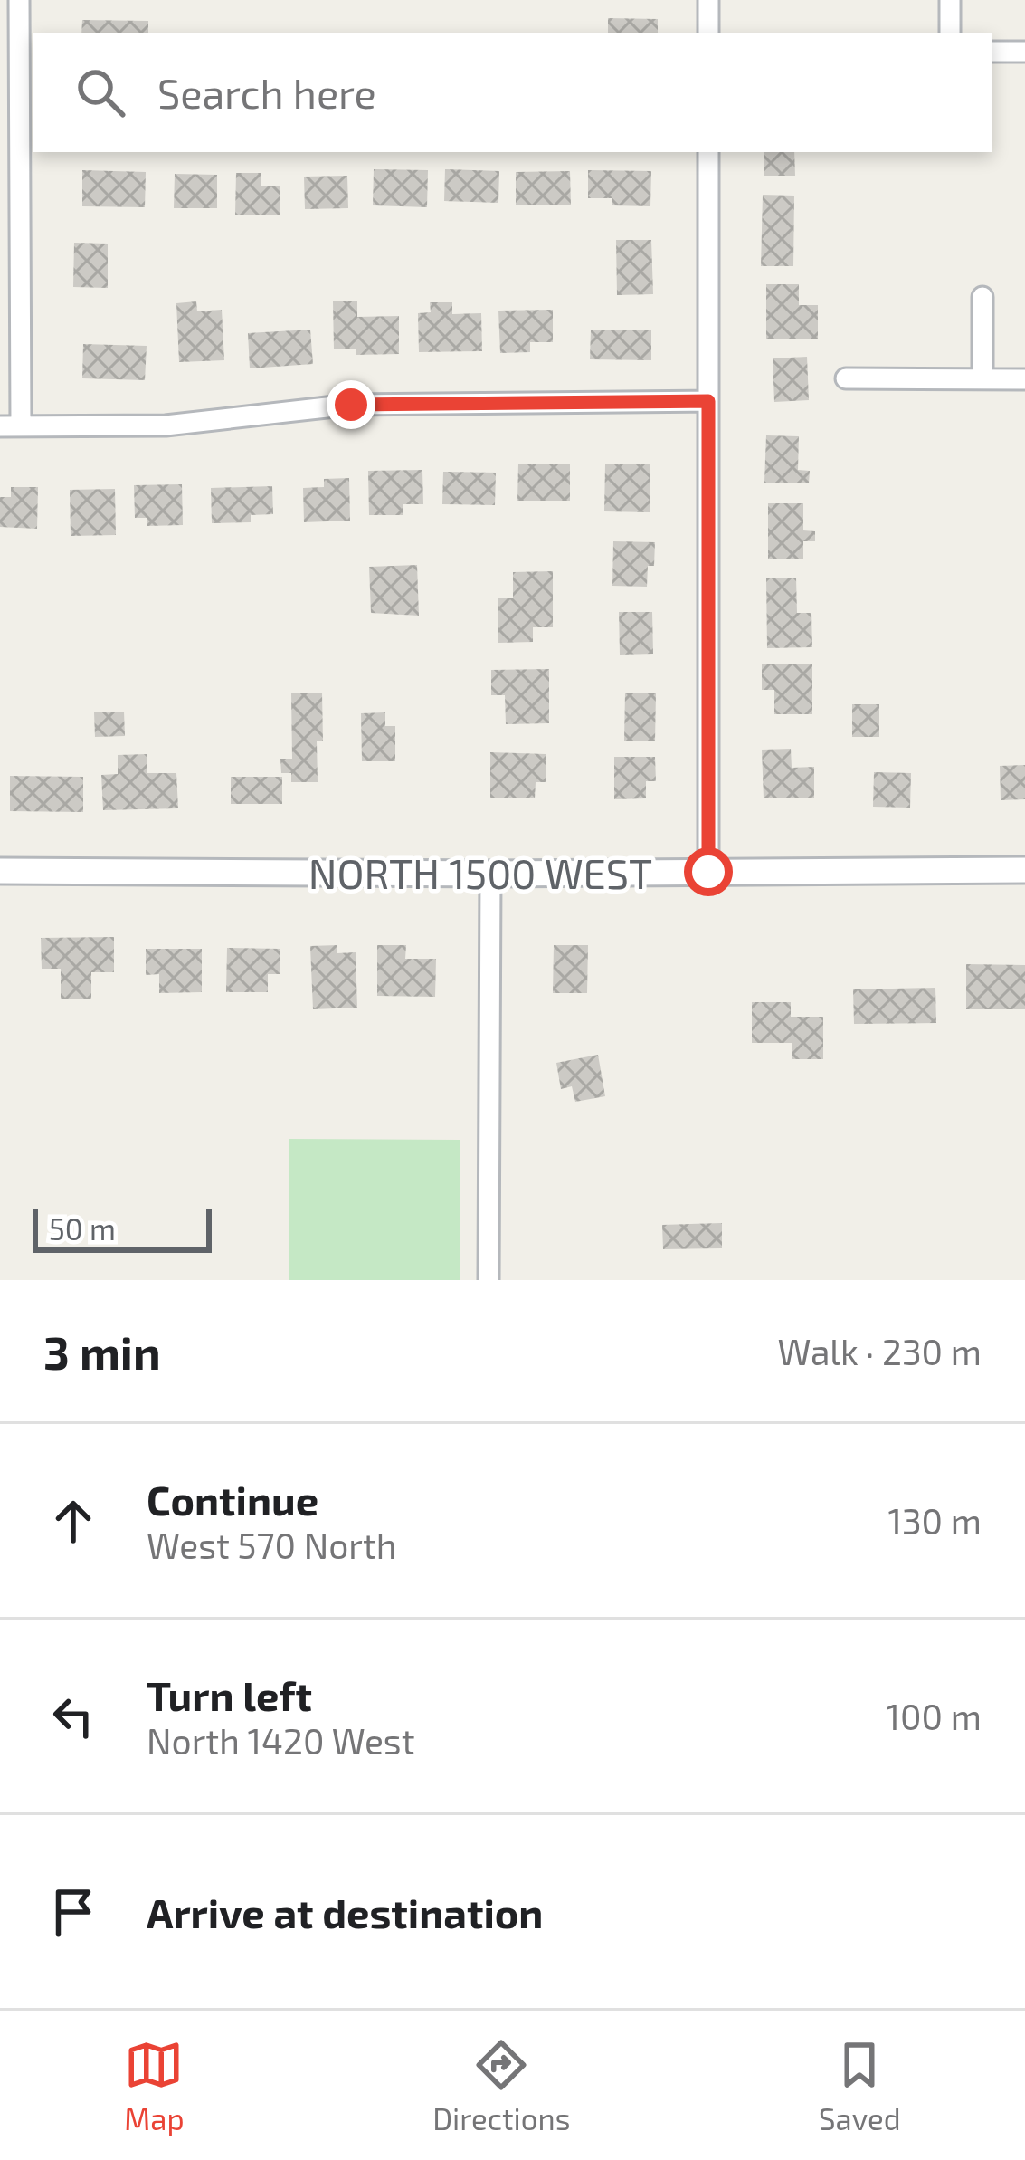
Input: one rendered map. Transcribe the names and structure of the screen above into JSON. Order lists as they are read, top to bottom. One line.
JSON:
{"streets":{"street":["NORTH 1500 WEST"]},"scale_bar":"50 m","page":{"search":"Search here","scale":"50 m","heading":["3 min","Walk · 230 m"],"list":[["Continue","West 570 North","130 m"],["Turn left","North 1420 West","100 m"],"Arrive at destination"],"nav":["Map","Directions","Saved"]}}
